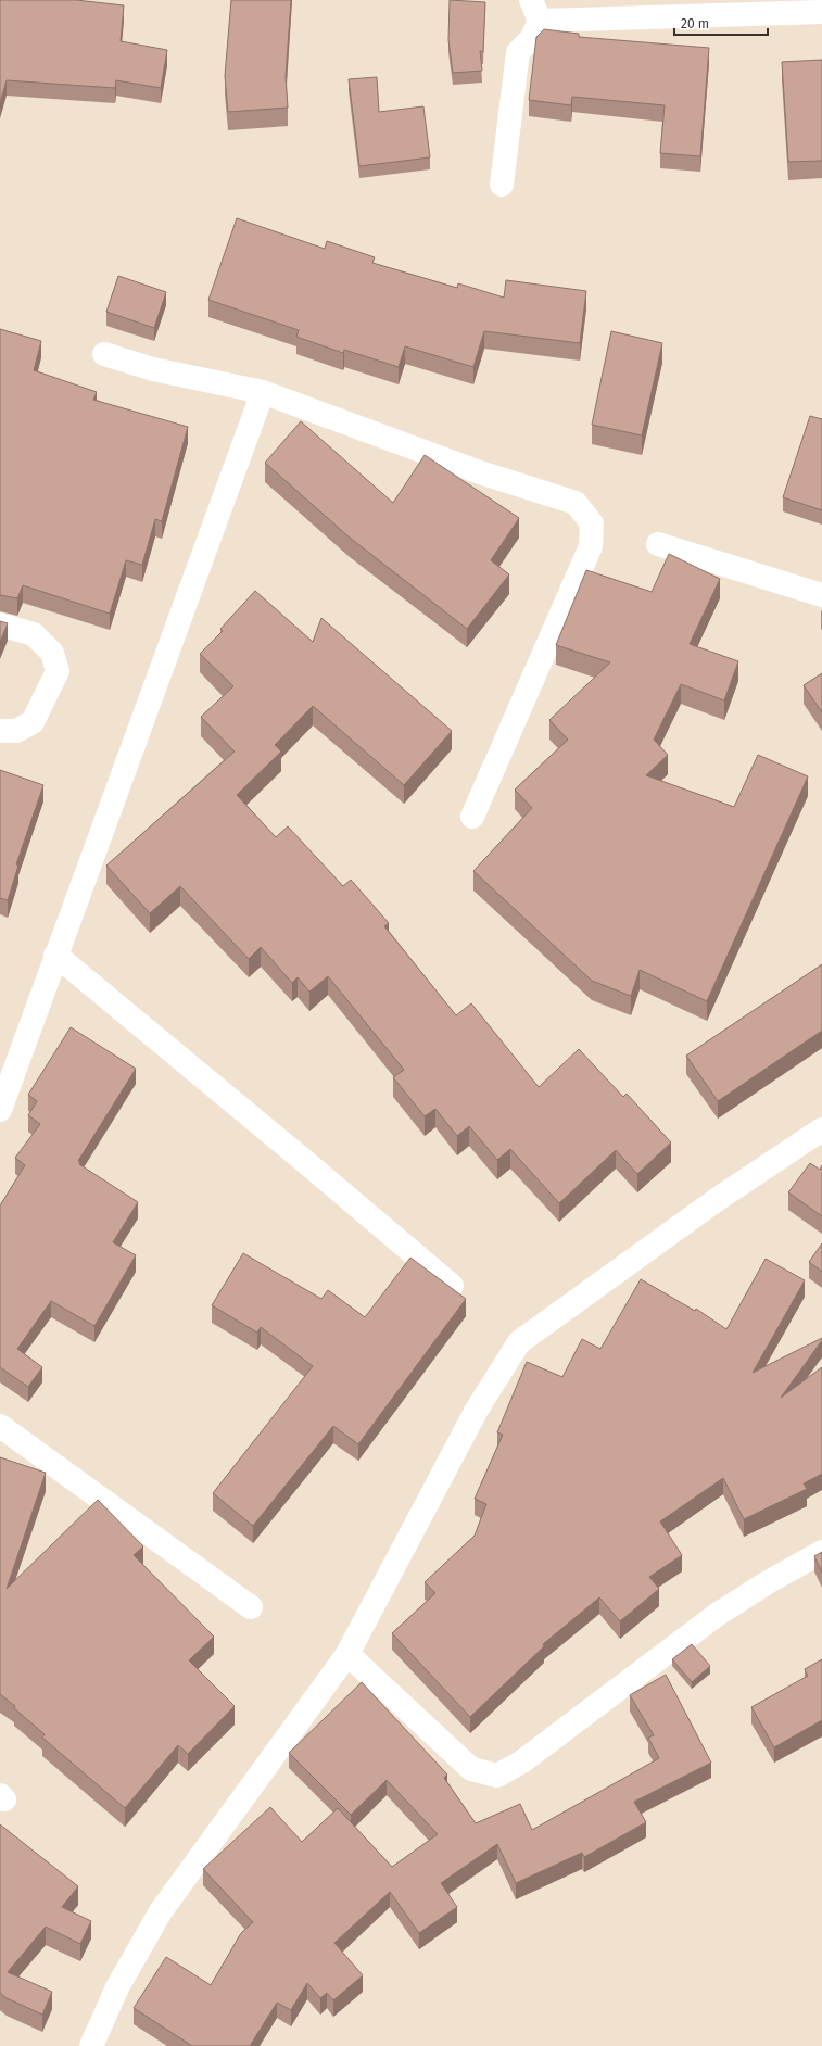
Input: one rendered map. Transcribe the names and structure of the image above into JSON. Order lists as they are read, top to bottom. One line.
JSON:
{"scale_bar":"20 m"}
